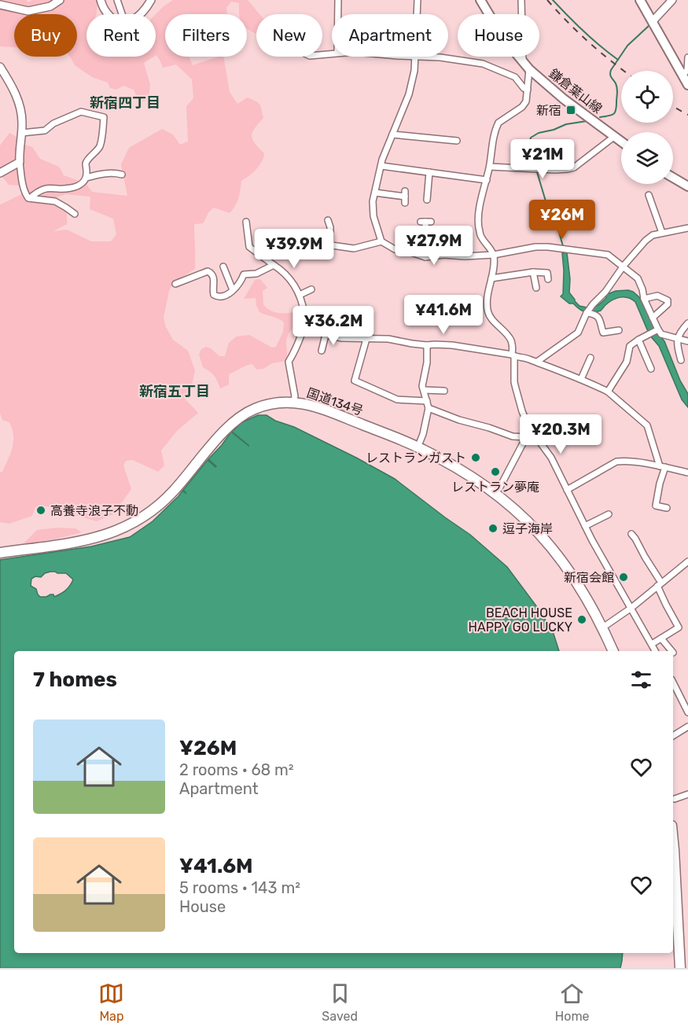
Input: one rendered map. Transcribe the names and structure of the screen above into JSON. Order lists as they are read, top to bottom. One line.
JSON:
{"streets":{"highway":["国道134号"],"main road":["鎌倉葉山線"]},"districts":["新宿四丁目","新宿五丁目"],"places":{"transit":["新宿"],"other":["レストランガスト","レストラン夢庵","高養寺浪子不動","逗子海岸","新宿会館","BEACH HOUSE HAPPY GO LUCKY"]},"page":{"chip":["Buy","Rent","Filters","New","Apartment","House"],"price":["¥21M","¥26M","¥27.9M","¥39.9M","¥41.6M","¥36.2M","¥20.3M"],"heading":"7 homes","list":[{"name":"¥26M","note":"2 rooms · 68 m² · Apartment"},{"name":"¥41.6M","note":"5 rooms · 143 m² · House"}],"tabs":["Map","Saved","Home"]}}
